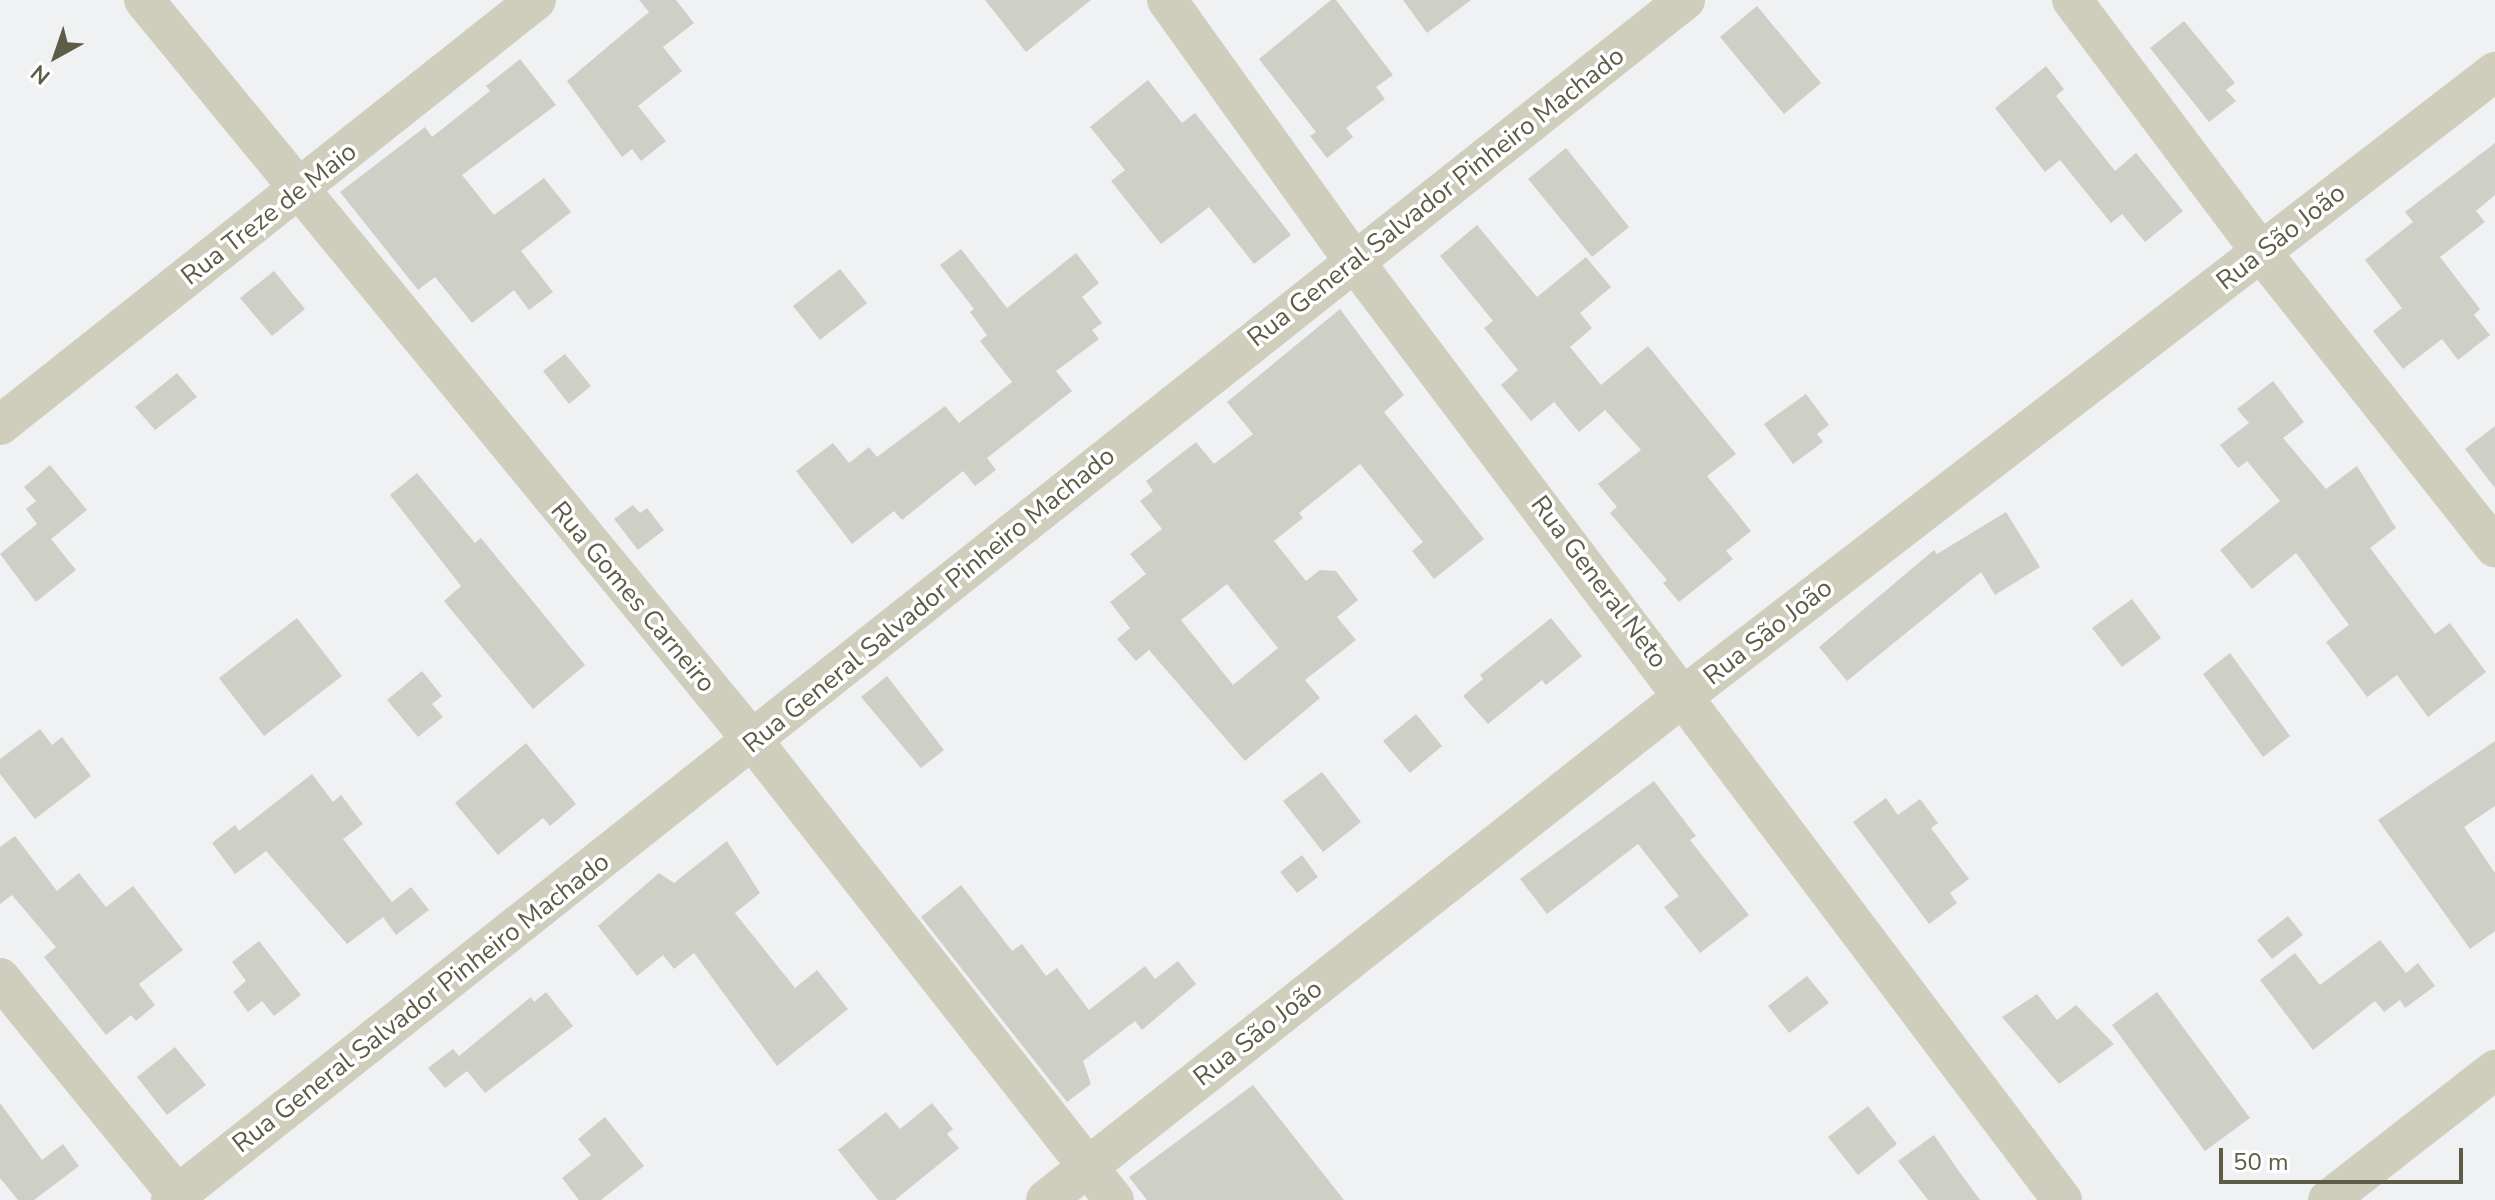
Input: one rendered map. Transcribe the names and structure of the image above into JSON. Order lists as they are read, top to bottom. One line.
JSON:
{"streets":{"street":["Rua General Salvador Pinheiro Machado","Rua Treze de Maio","Rua São João","Rua General Neto","Rua Gomes Carneiro"]},"crossings":[["Rua General Salvador Pinheiro Machado","Rua General Neto"],["Rua General Salvador Pinheiro Machado","Rua Gomes Carneiro"],["Rua Treze de Maio","Rua Gomes Carneiro"],["Rua São João","Rua General Neto"],["Rua São João","Rua Gomes Carneiro"]],"scale_bar":"50 m","north":"bottom left"}
